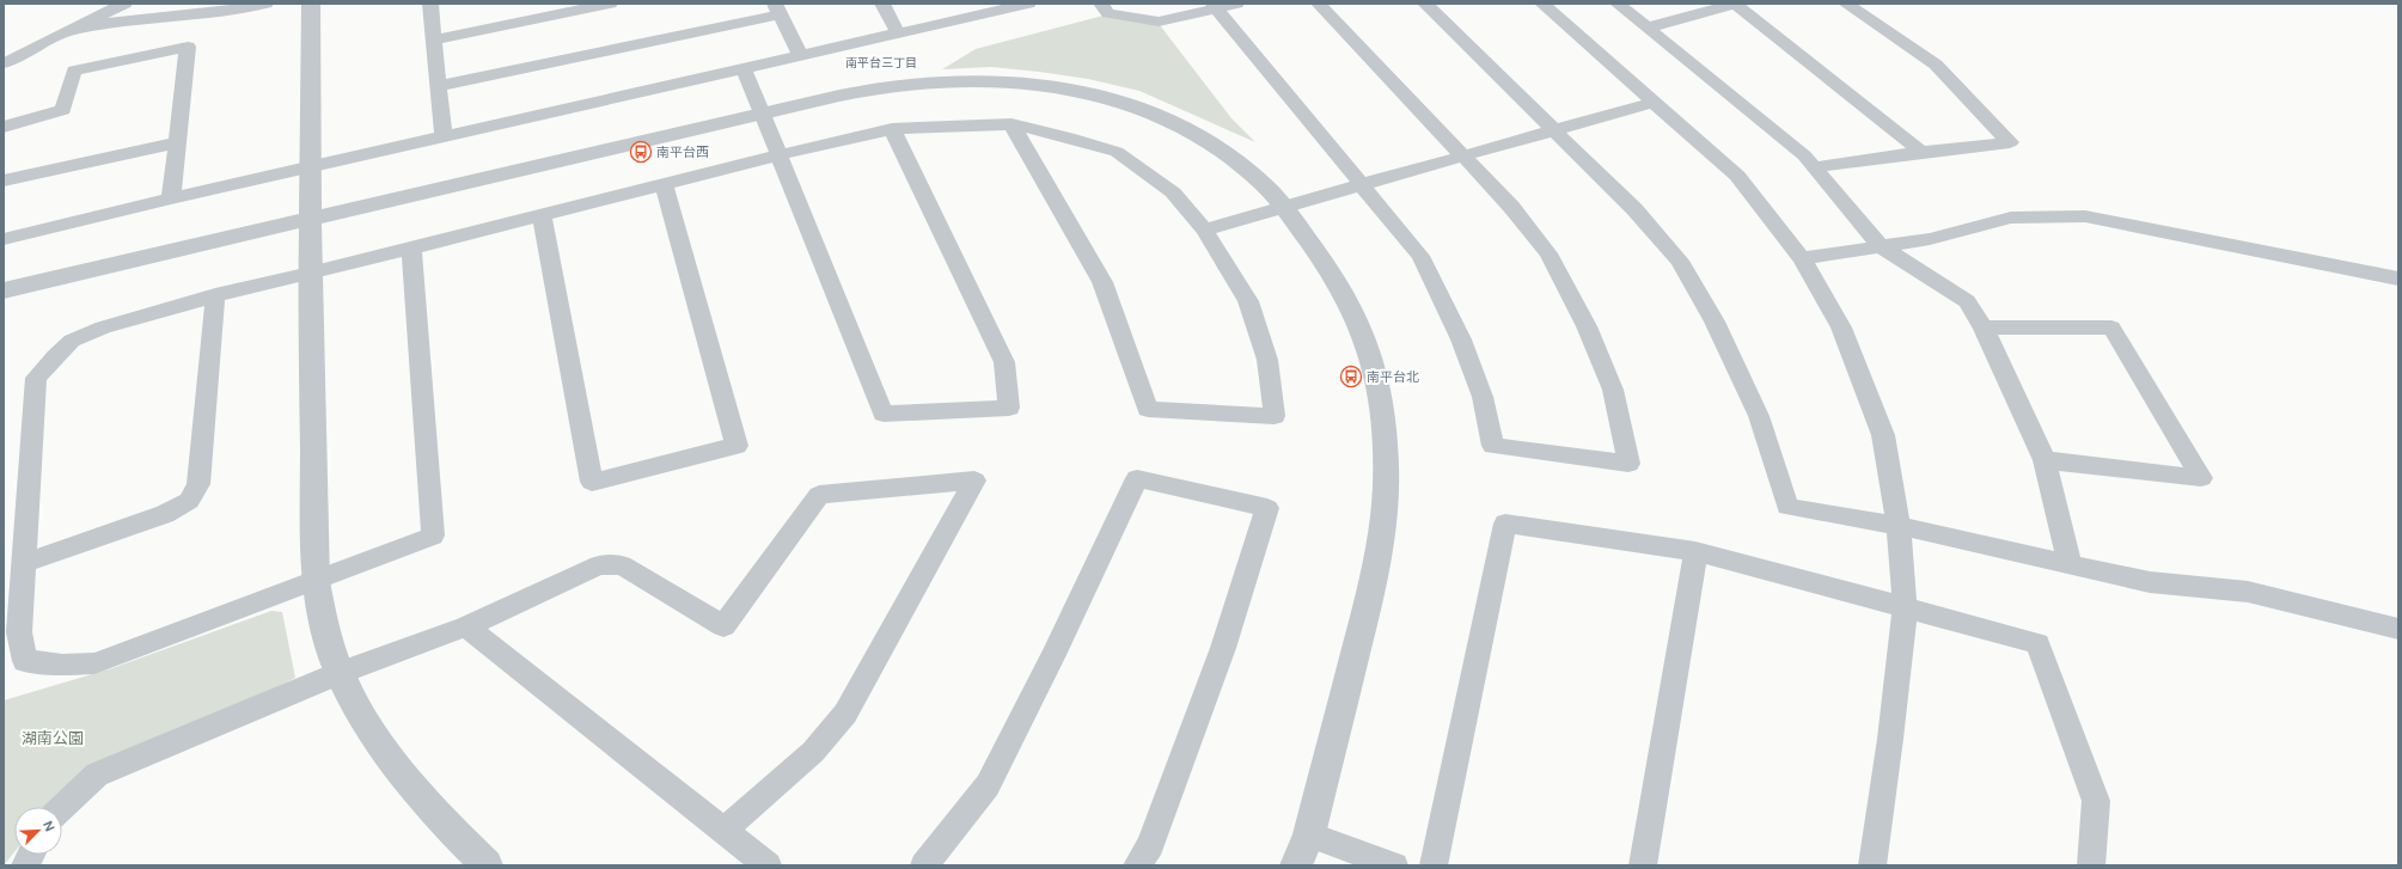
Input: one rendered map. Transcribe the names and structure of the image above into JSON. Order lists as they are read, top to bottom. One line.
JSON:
{"districts":["南平台三丁目"],"parks":["湖南公園"],"places":{"bus stop":["南平台西","南平台北"]},"north":"top right"}
